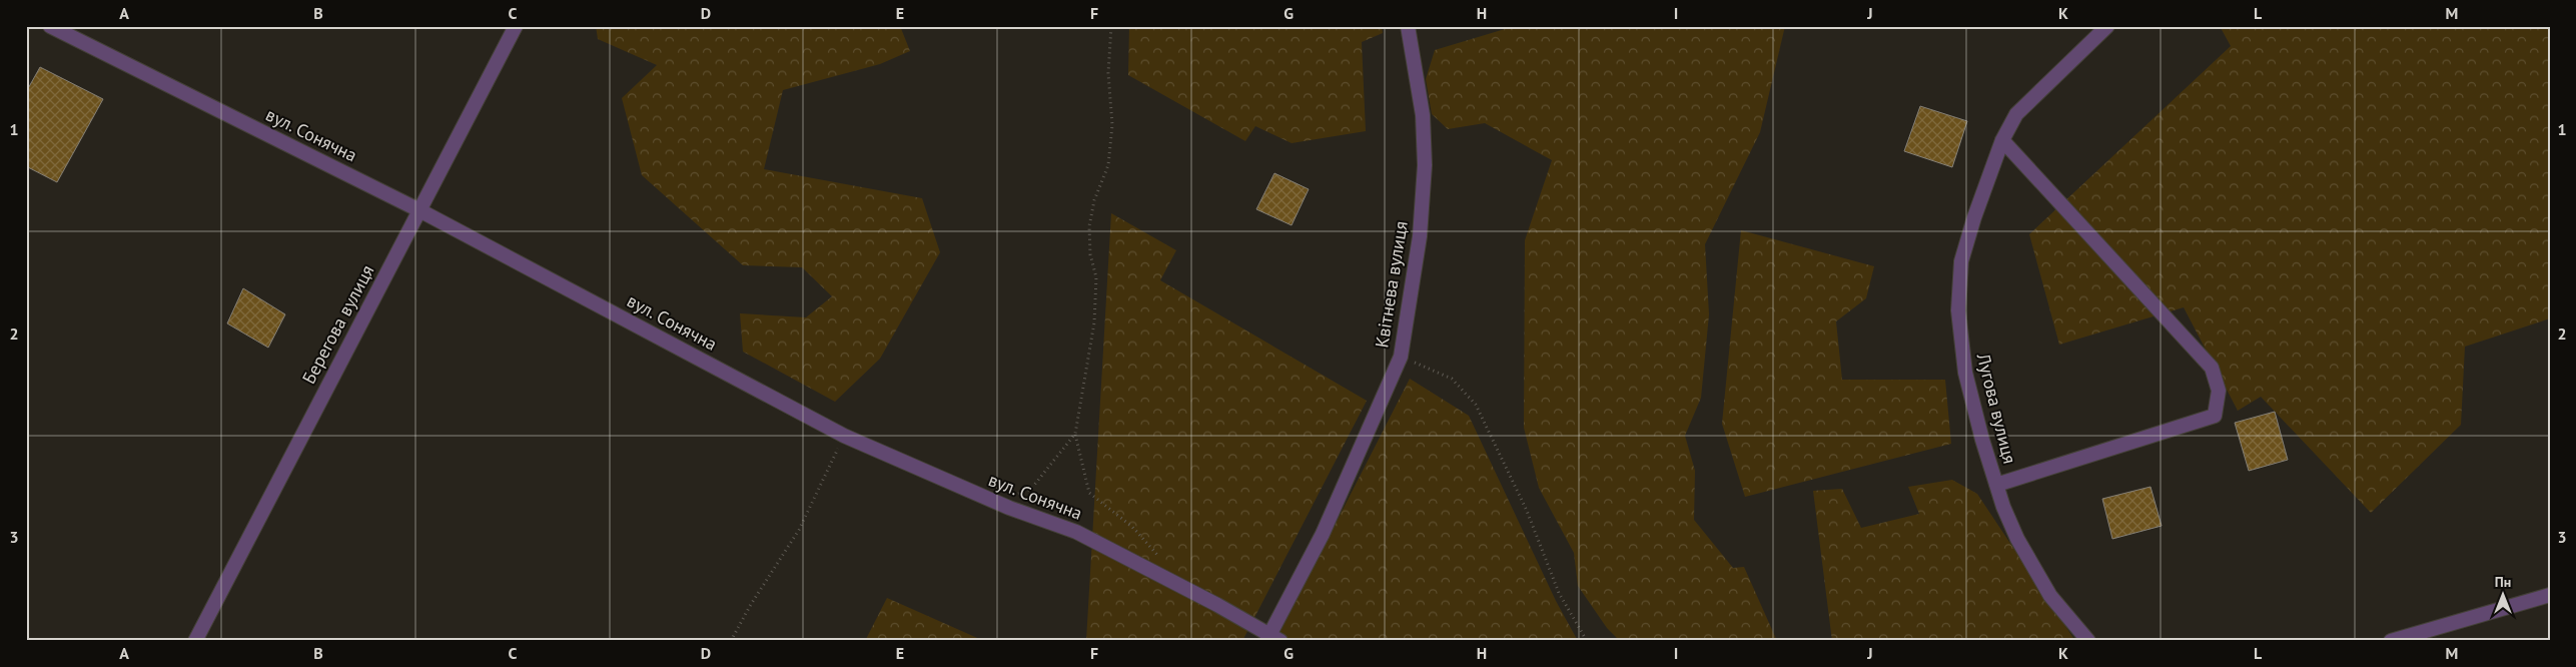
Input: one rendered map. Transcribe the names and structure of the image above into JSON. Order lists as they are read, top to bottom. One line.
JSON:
{"streets":{"street":["вул. Сонячна","Квітнева вулиця","Берегова вулиця","Лугова вулиця"]},"crossings":[["вул. Сонячна","Квітнева вулиця"],["вул. Сонячна","Берегова вулиця"]],"north":"top","grid":{"columns":["A","B","C","D","E","F","G","H","I","J","K","L","M"],"rows":["1","2","3"]}}
